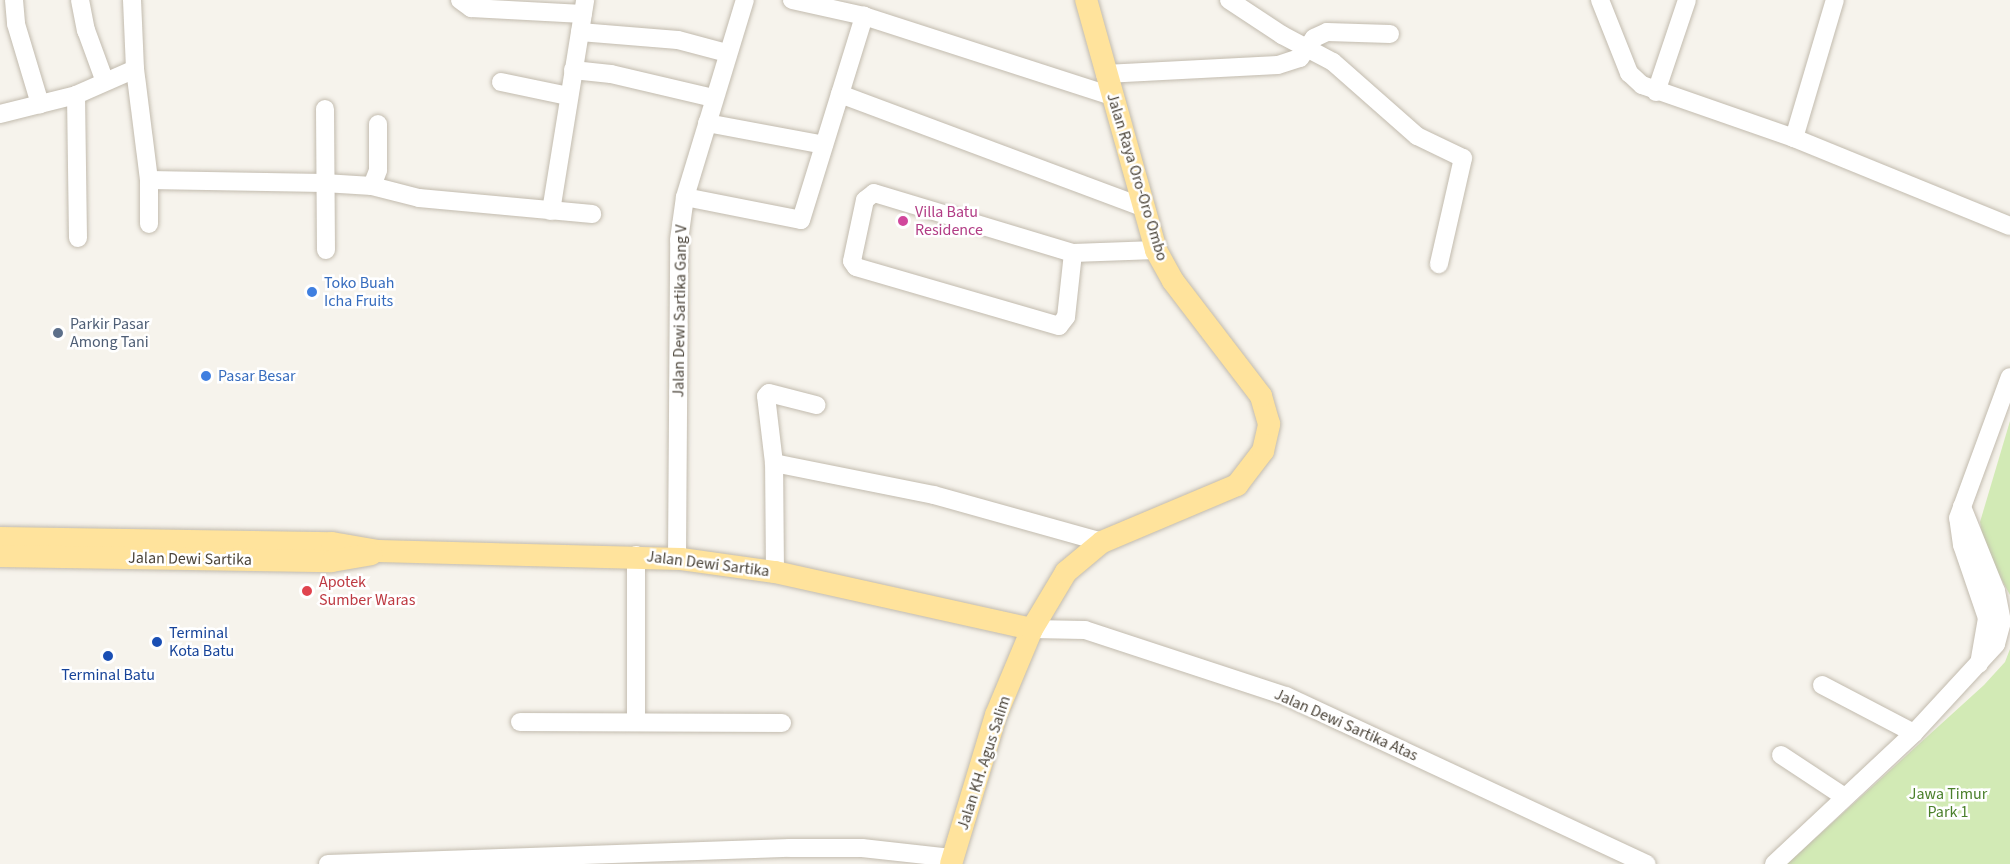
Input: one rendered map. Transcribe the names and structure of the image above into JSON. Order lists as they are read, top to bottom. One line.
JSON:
{"streets":{"main road":["Jalan Raya Oro-Oro Ombo","Jalan Dewi Sartika","Jalan KH. Agus Salim"],"street":["Jalan Dewi Sartika Gang V","Jalan Dewi Sartika Atas"]},"crossings":[["Jalan Raya Oro-Oro Ombo","Jalan Dewi Sartika"],["Jalan Raya Oro-Oro Ombo","Jalan Dewi Sartika Atas"],["Jalan Raya Oro-Oro Ombo","Jalan KH. Agus Salim"],["Jalan Dewi Sartika Gang V","Jalan Dewi Sartika"],["Jalan Dewi Sartika","Jalan Dewi Sartika Atas"],["Jalan Dewi Sartika","Jalan KH. Agus Salim"],["Jalan Dewi Sartika Atas","Jalan KH. Agus Salim"]],"parks":["Jawa Timur Park 1"],"places":["Villa Batu Residence","Toko Buah Icha Fruits","Parkir Pasar Among Tani","Pasar Besar","Apotek Sumber Waras","Terminal Kota Batu","Terminal Batu"]}
